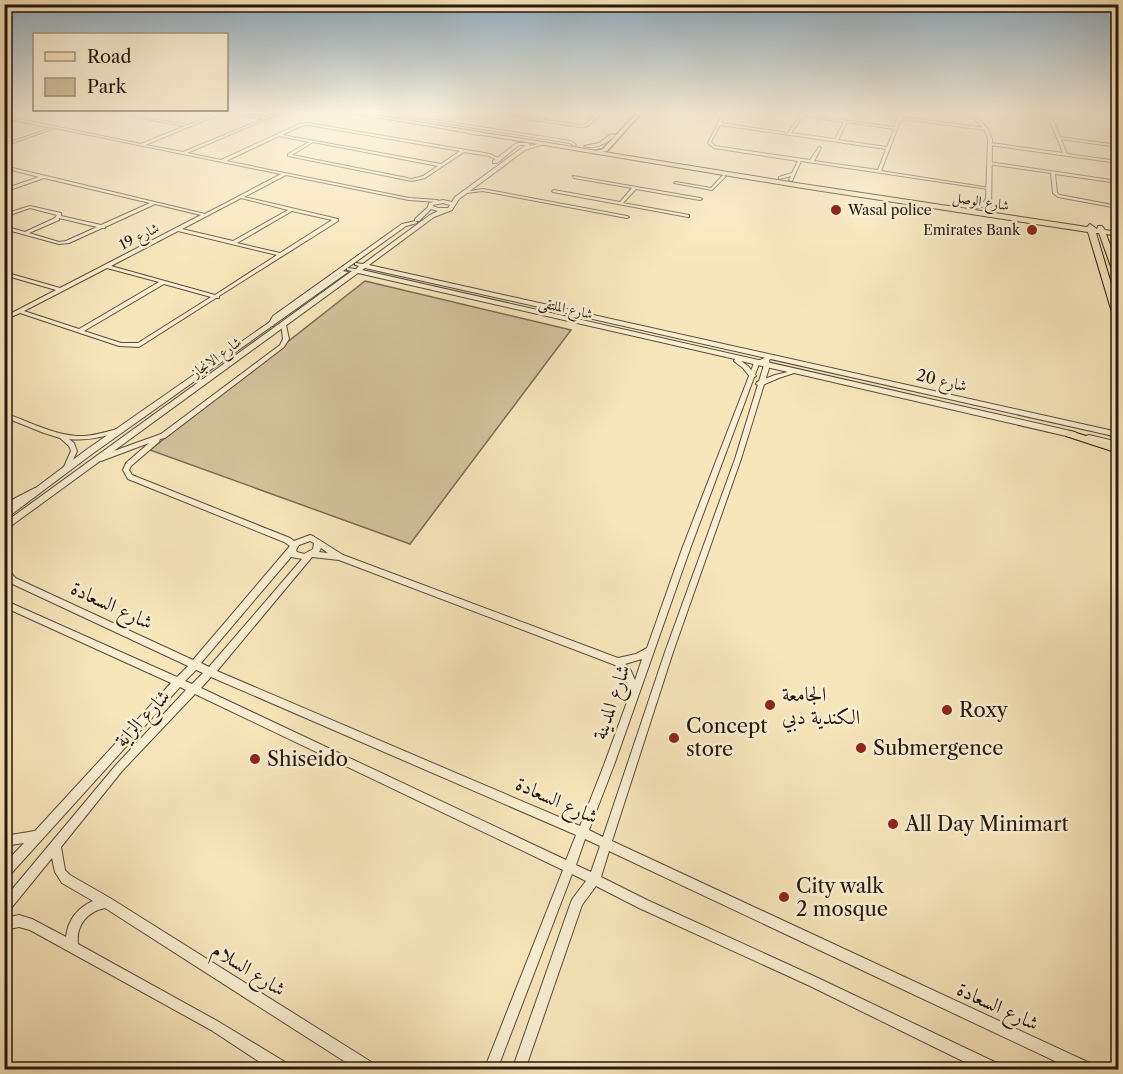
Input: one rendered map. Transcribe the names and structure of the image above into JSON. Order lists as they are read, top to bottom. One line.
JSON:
{"streets":{"main road":["شارع الوصل"],"street":["شارع 19","شارع الملتقى","شارع الانجاز","شارع 20","شارع السعادة","شارع المدينة","شارع الراية","شارع السلام"]},"crossings":[["شارع الملتقى","شارع الانجاز"],["شارع الملتقى","شارع 20"],["شارع الملتقى","شارع المدينة"],["شارع السعادة","شارع المدينة"],["شارع السعادة","شارع الراية"],["شارع الراية","شارع السلام"]],"places":["Wasal police","Emirates Bank","الجامعة الكندية دبي","Roxy","Concept store","Submergence","Shiseido","All Day Minimart","City walk 2 mosque"],"legend":["Road","Park"]}
